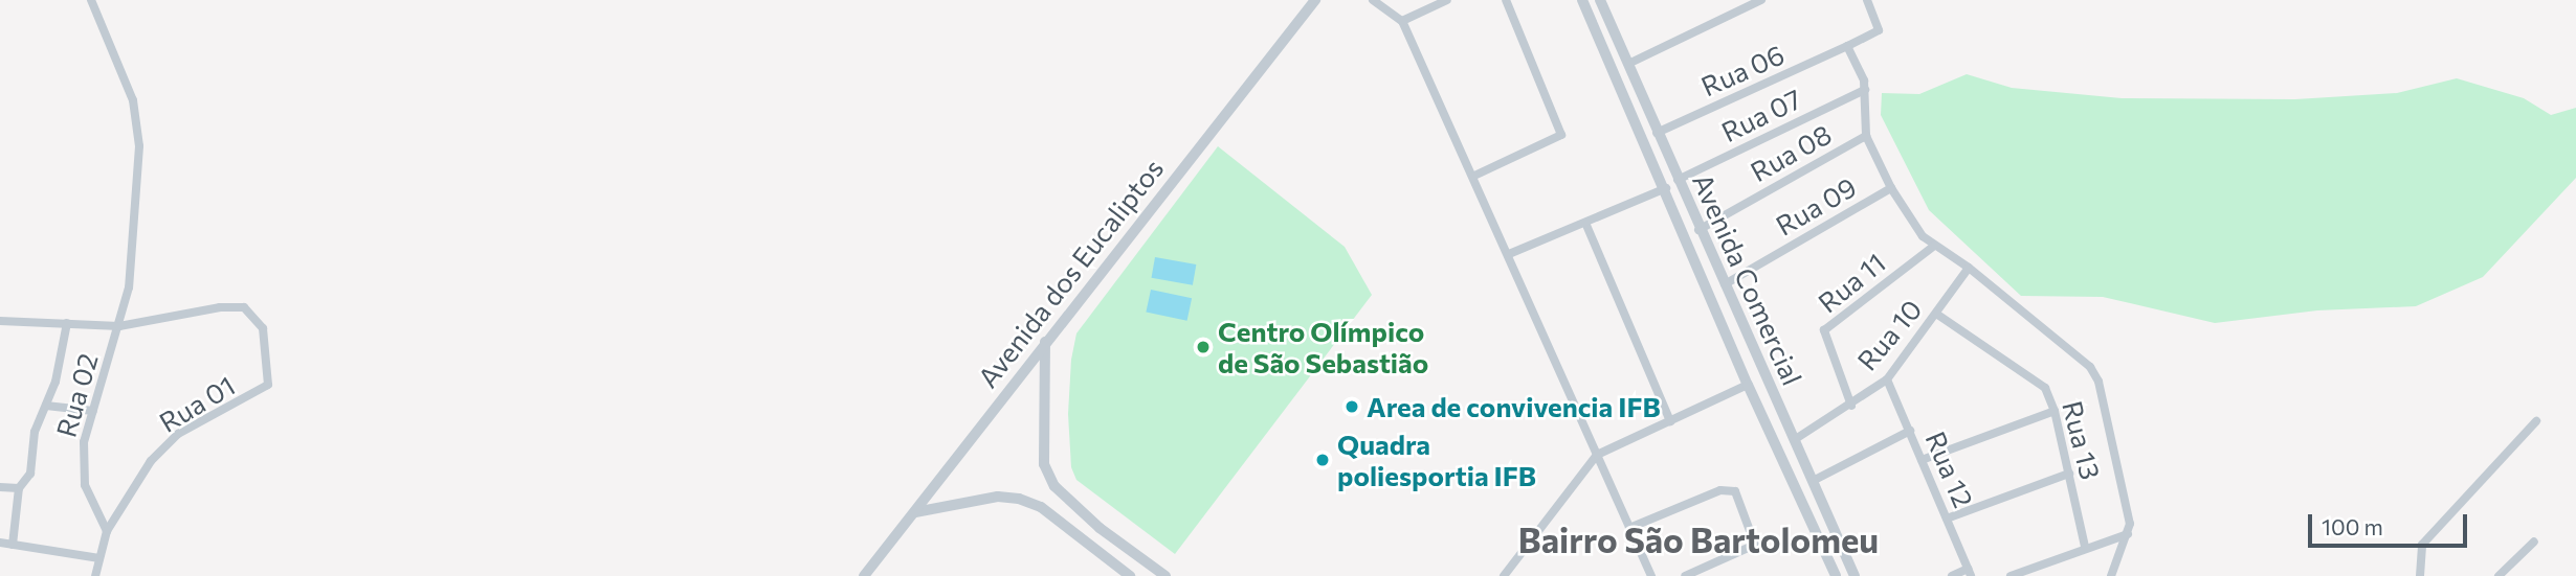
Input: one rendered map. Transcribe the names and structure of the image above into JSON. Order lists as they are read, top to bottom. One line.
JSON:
{"streets":{"street":["Rua 06","Rua 07","Rua 08","Rua 09","Avenida dos Eucaliptos","Avenida Comercial","Rua 11","Rua 10","Rua 02","Rua 01","Rua 13","Rua 12"]},"crossings":[["Rua 06","Avenida Comercial"],["Rua 07","Avenida Comercial"],["Rua 08","Avenida Comercial"],["Rua 09","Avenida Comercial"],["Avenida Comercial","Rua 10"],["Rua 11","Rua 10"],["Rua 10","Rua 13"],["Rua 10","Rua 12"],["Rua 02","Rua 01"]],"districts":["Bairro São Bartolomeu"],"places":["Centro Olímpico de São Sebastião","Area de convivencia IFB","Quadra poliesportia IFB"],"scale_bar":"100 m"}
